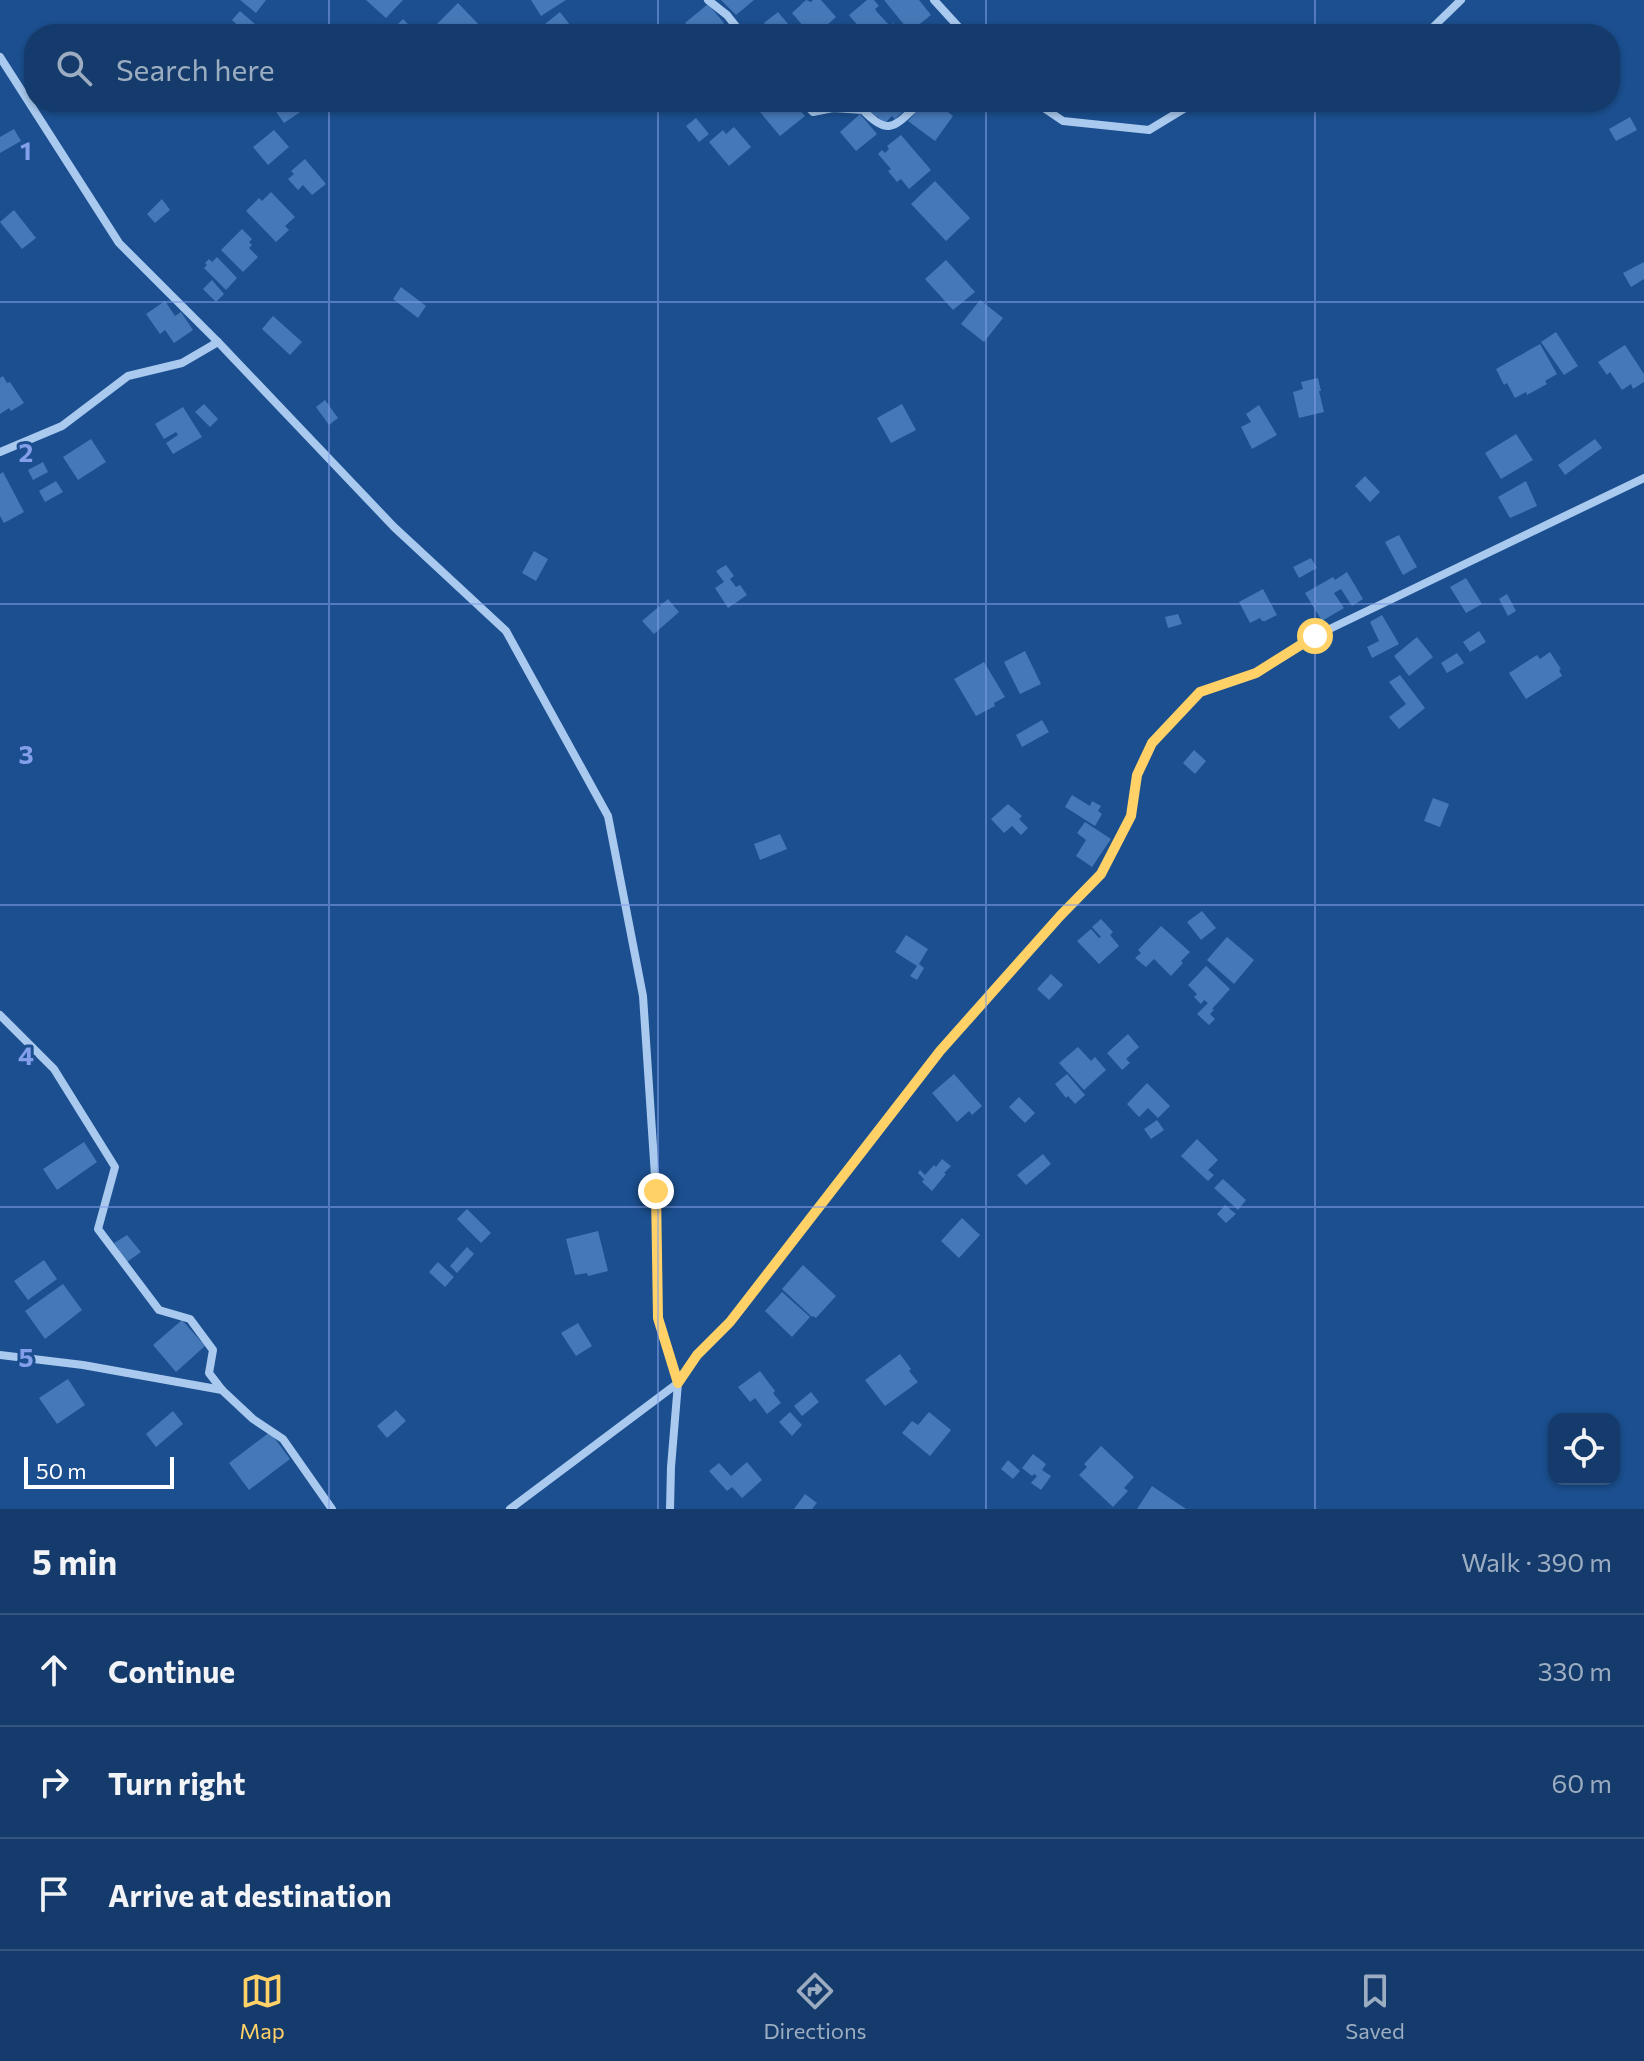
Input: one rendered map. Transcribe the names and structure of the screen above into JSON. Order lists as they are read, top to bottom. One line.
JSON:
{"scale_bar":"50 m","page":{"search":"Search here","scale":"50 m","heading":["5 min","Walk · 390 m"],"list":[["Continue","330 m"],["Turn right","60 m"],"Arrive at destination"],"nav":["Map","Directions","Saved"]},"grid":{"rows":["1","2","3","4","5"]}}
